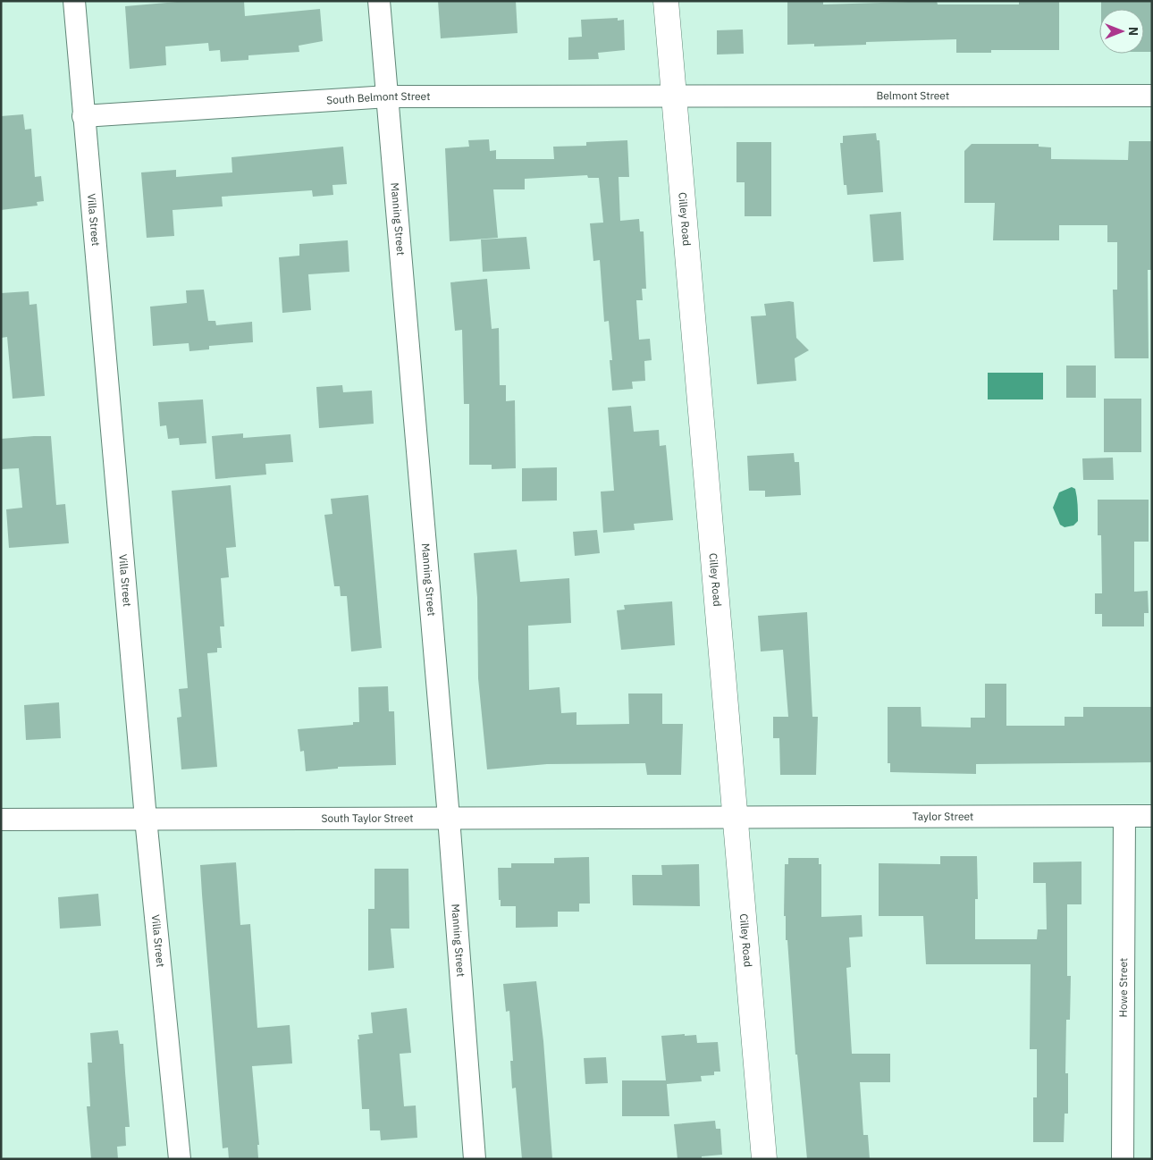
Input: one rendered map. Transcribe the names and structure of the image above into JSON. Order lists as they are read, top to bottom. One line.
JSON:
{"streets":{"street":["Belmont Street","South Belmont Street","Manning Street","Cilley Road","Villa Street","Taylor Street","South Taylor Street","Howe Street"]},"crossings":[["Belmont Street","South Belmont Street"],["Belmont Street","Cilley Road"],["South Belmont Street","Manning Street"],["South Belmont Street","Cilley Road"],["South Belmont Street","Villa Street"],["Manning Street","South Taylor Street"],["Cilley Road","Taylor Street"],["Cilley Road","South Taylor Street"],["Villa Street","South Taylor Street"],["Taylor Street","South Taylor Street"],["Taylor Street","Howe Street"]],"north":"right"}
